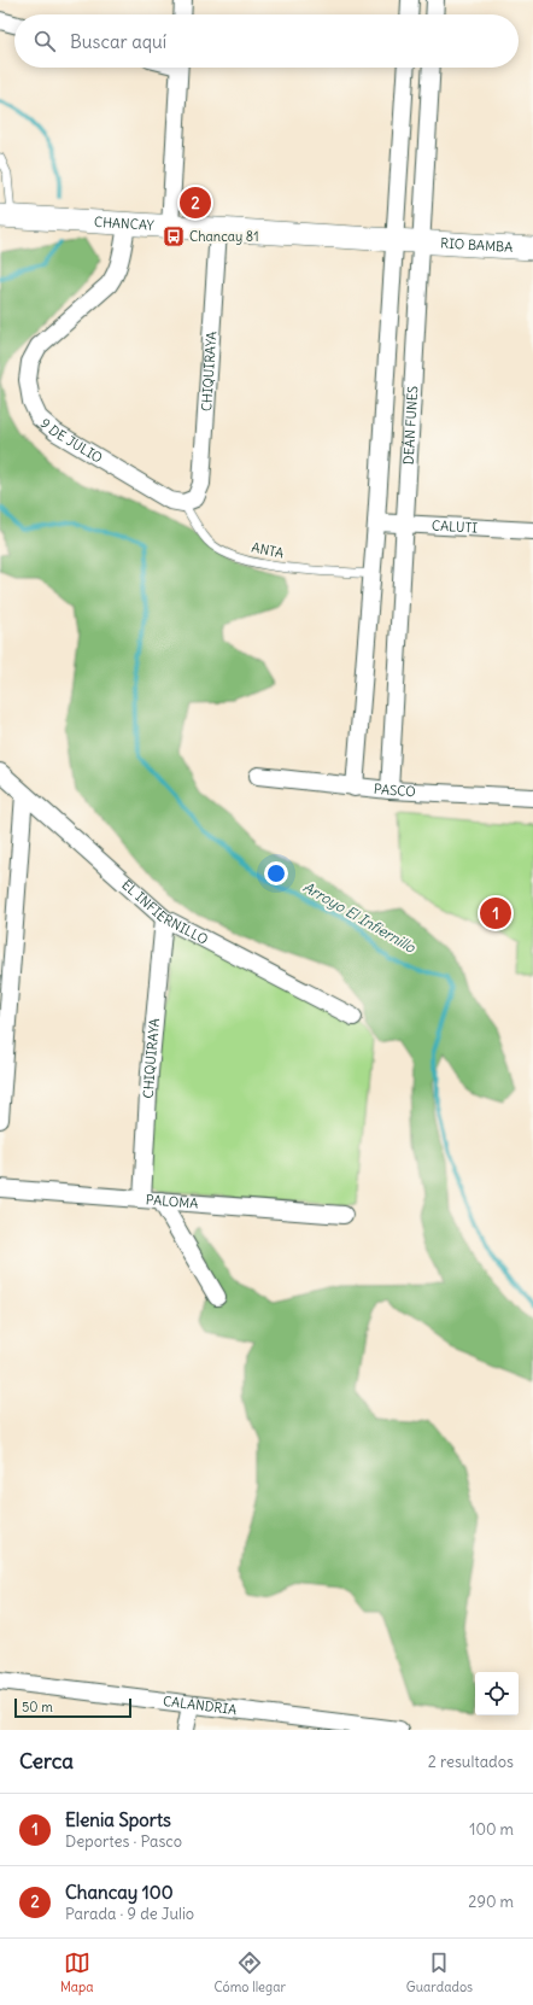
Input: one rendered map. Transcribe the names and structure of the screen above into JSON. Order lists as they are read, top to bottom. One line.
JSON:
{"streets":{"main road":["CHANCAY","RIO BAMBA"],"street":["CHIQUIRAYA","DEÁN FUNES","9 DE JULIO","CALUTI","PASCO","EL INFIERNILLO","PALOMA","CALANDRIA"],"lane":["ANTA"]},"crossings":[["CHANCAY","RIO BAMBA"],["CHANCAY","CHIQUIRAYA"],["CHANCAY","DEÁN FUNES"],["CHANCAY","9 DE JULIO"],["RIO BAMBA","DEÁN FUNES"],["CHIQUIRAYA","9 DE JULIO"],["CHIQUIRAYA","ANTA"],["CHIQUIRAYA","EL INFIERNILLO"],["CHIQUIRAYA","PALOMA"],["DEÁN FUNES","CALUTI"],["DEÁN FUNES","ANTA"],["DEÁN FUNES","PASCO"],["9 DE JULIO","ANTA"]],"water":["Arroyo El Infiernillo"],"places":{"bus stop":["Chancay 81"]},"scale_bar":"50 m","page":{"search":"Buscar aquí","pins":["2","1"],"scale":"50 m","heading":["Cerca","2 resultados"],"list":[{"mark":"1","name":"Elenia Sports","note":"Deportes · Pasco","value":"100 m"},{"mark":"2","name":"Chancay 100","note":"Parada · 9 de Julio","value":"290 m"}],"nav":["Mapa","Cómo llegar","Guardados"]}}
